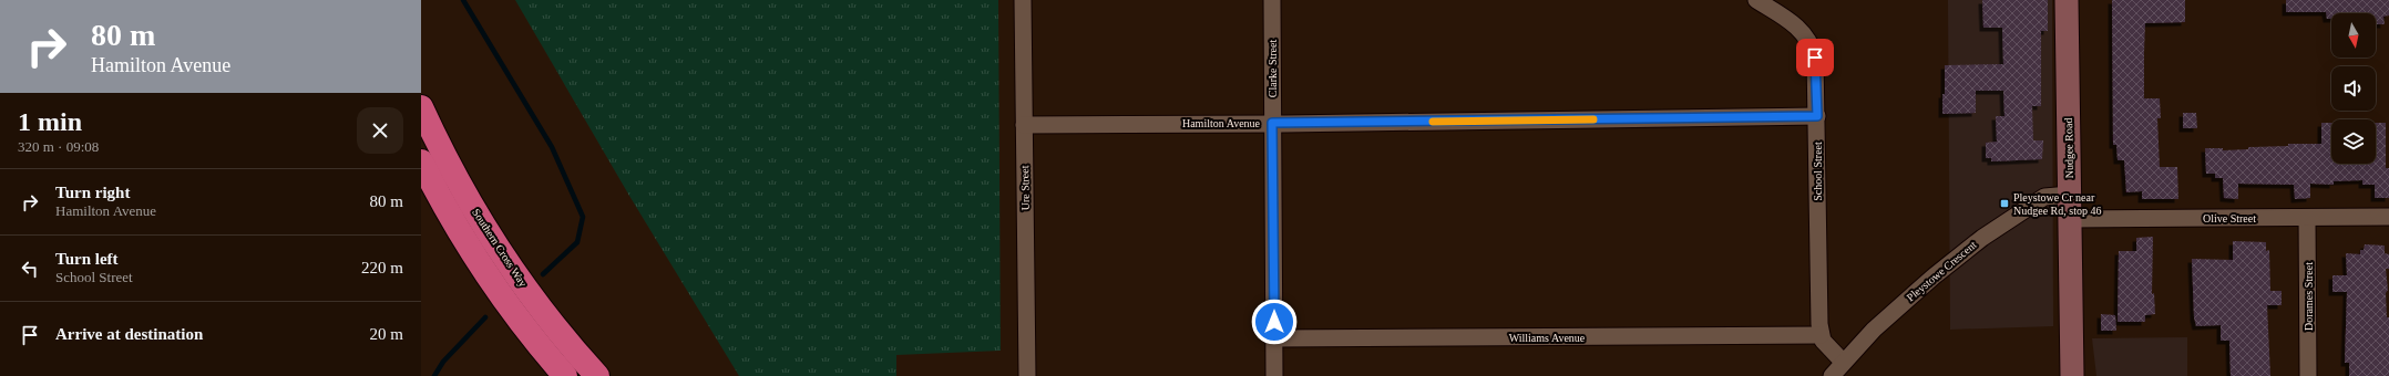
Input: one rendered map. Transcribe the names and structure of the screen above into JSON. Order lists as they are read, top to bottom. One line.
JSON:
{"streets":{"highway":["Southern Cross Way"],"main road":["Nudgee Road"],"street":["Clarke Street","Hamilton Avenue","School Street","Ure Street","Olive Street","Pleystowe Crescent","Dorames Street","Williams Avenue"]},"crossings":[["Clarke Street","Hamilton Avenue"],["Clarke Street","Williams Avenue"],["Hamilton Avenue","School Street"],["Hamilton Avenue","Ure Street"],["Nudgee Road","Olive Street"],["Nudgee Road","Pleystowe Crescent"],["School Street","Williams Avenue"],["Olive Street","Dorames Street"]],"places":{"transit":["Pleystowe Cr near Nudgee Rd, stop 46"]},"north":"bottom","page":{"turn":["80 m","Hamilton Avenue"],"heading":["1 min","320 m · 09:08"],"list":[{"name":"Turn right","note":"Hamilton Avenue","value":"80 m"},{"name":"Turn left","note":"School Street","value":"220 m"},{"name":"Arrive at destination","value":"20 m"}]}}
